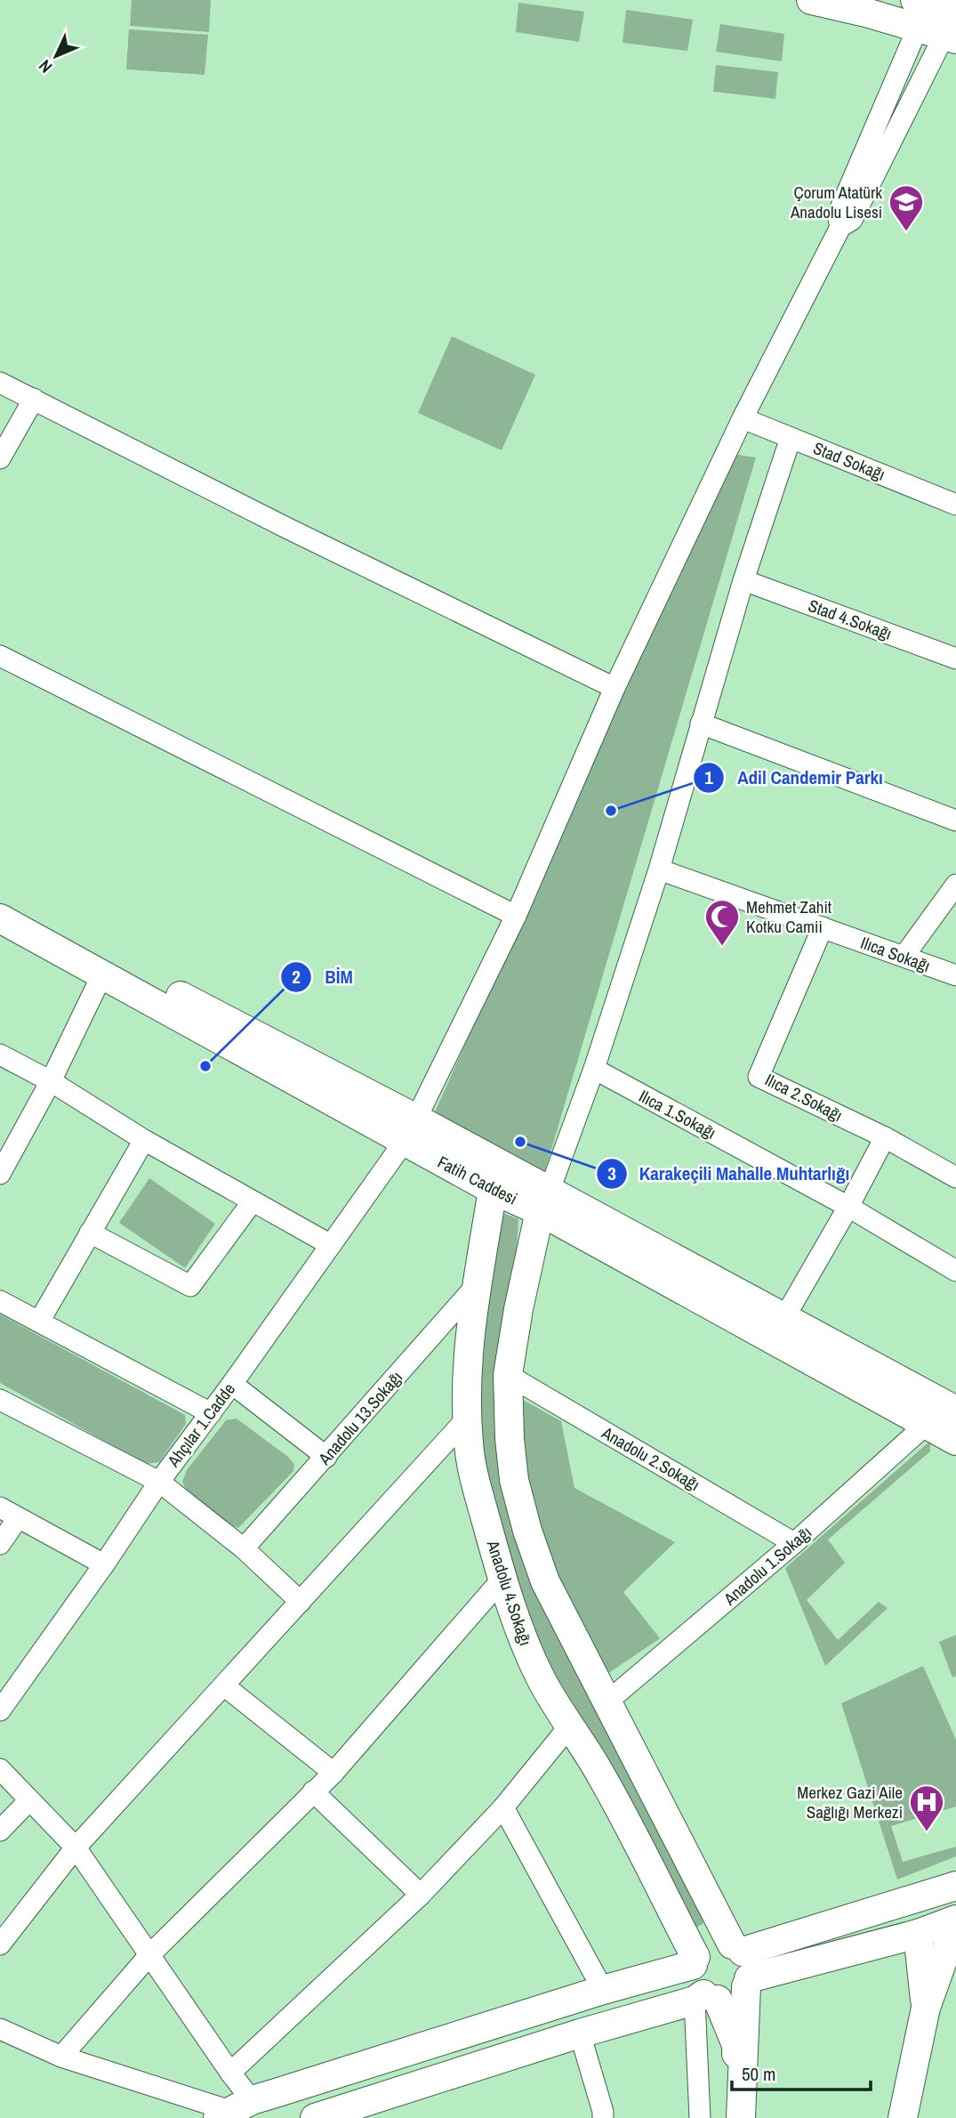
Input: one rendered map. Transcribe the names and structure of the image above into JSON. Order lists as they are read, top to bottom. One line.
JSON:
{"streets":{"main road":["Fatih Caddesi","Anadolu 4.Sokağı"],"street":["Stad Sokağı","Stad 4.Sokağı","Ilıca Sokağı","Ilıca 2.Sokağı","Ilıca 1.Sokağı","Anadolu 13.Sokağı","Ahçılar 1.Cadde","Anadolu 2.Sokağı","Anadolu 1.Sokağı"]},"crossings":[["Stad Sokağı","Ahçılar 1.Cadde"],["Ilıca Sokağı","Ilıca 2.Sokağı"],["Fatih Caddesi","Ahçılar 1.Cadde"],["Fatih Caddesi","Anadolu 1.Sokağı"],["Fatih Caddesi","Anadolu 4.Sokağı"],["Anadolu 13.Sokağı","Anadolu 4.Sokağı"],["Anadolu 2.Sokağı","Anadolu 1.Sokağı"],["Anadolu 2.Sokağı","Anadolu 4.Sokağı"],["Anadolu 1.Sokağı","Anadolu 4.Sokağı"]],"places":{"school or university":["Çorum Atatürk Anadolu Lisesi"],"other":["Adil Candemir Parkı","BİM","Karakeçili Mahalle Muhtarlığı"],"mosque":["Mehmet Zahit Kotku Camii"],"hospital":["Merkez Gazi Aile Sağlığı Merkezi"]},"scale_bar":"50 m","north":"bottom left"}
